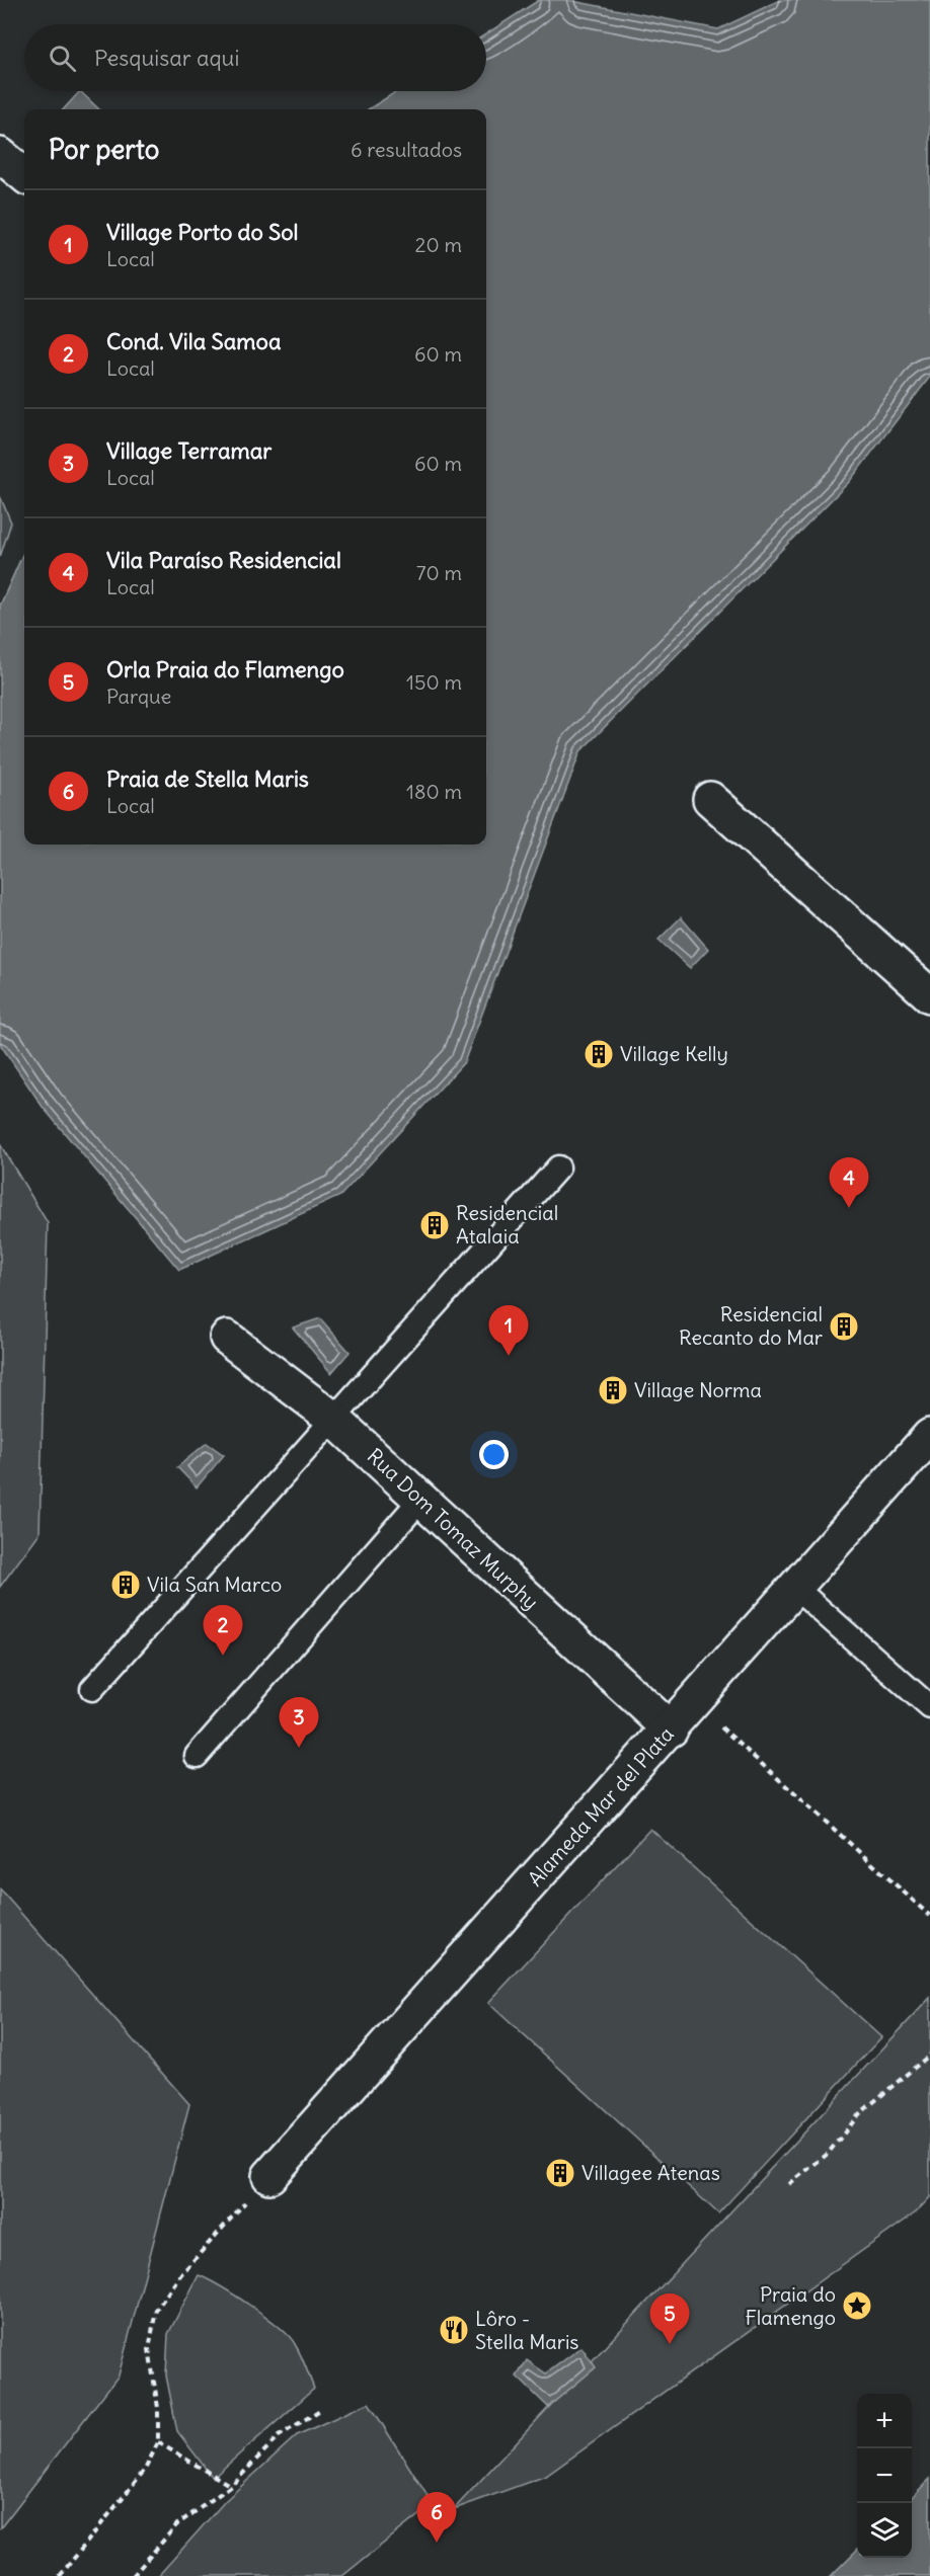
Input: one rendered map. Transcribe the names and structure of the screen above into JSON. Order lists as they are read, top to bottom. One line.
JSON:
{"streets":{"street":["Rua Dom Tomaz Murphy","Alameda Mar del Plata"]},"crossings":[["Rua Dom Tomaz Murphy","Alameda Mar del Plata"]],"places":{"building":["Village Kelly","Residencial Atalaia","Residencial Recanto do Mar","Village Norma","Vila San Marco","Villagee Atenas"],"place":["Praia do Flamengo"],"restaurant":["Lôro - Stella Maris"]},"page":{"search":"Pesquisar aqui","heading":["Por perto","6 resultados"],"list":[{"mark":"1","name":"Village Porto do Sol","note":"Local","value":"20 m"},{"mark":"2","name":"Cond. Vila Samoa","note":"Local","value":"60 m"},{"mark":"3","name":"Village Terramar","note":"Local","value":"60 m"},{"mark":"4","name":"Vila Paraíso Residencial","note":"Local","value":"70 m"},{"mark":"5","name":"Orla Praia do Flamengo","note":"Parque","value":"150 m"},{"mark":"6","name":"Praia de Stella Maris","note":"Local","value":"180 m"}],"pins":["4","1","2","3","5","6"],"map_buttons":["+","−"]}}
